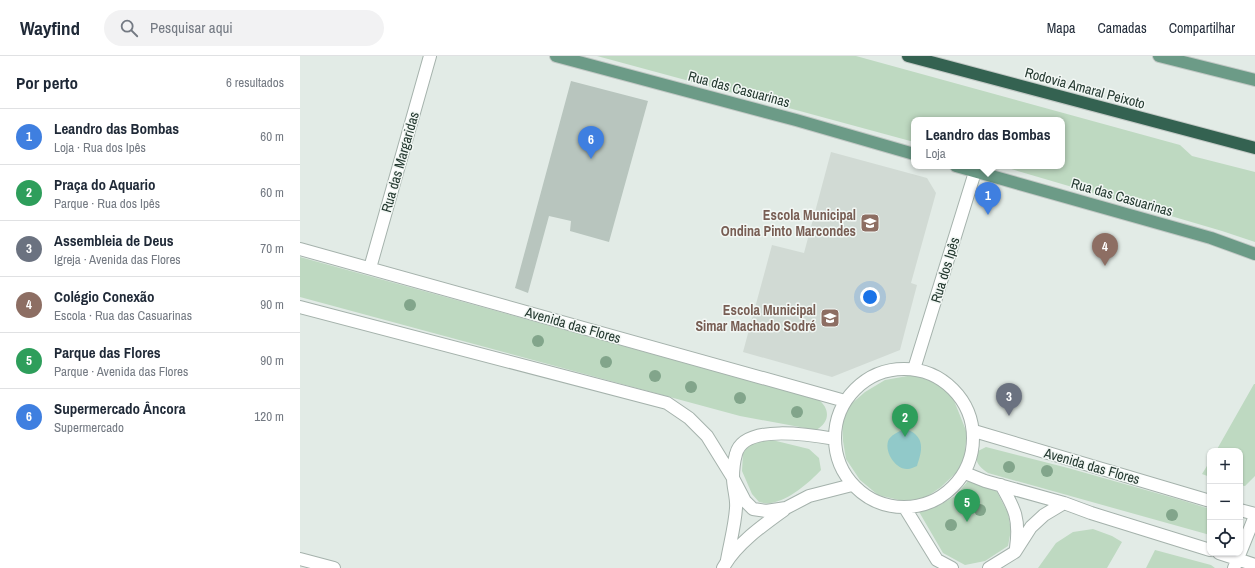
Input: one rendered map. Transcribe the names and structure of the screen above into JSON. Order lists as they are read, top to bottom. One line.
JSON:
{"streets":{"highway":["Rodovia Amaral Peixoto"],"main road":["Rua das Casuarinas"],"street":["Rua das Margaridas","Rua dos Ipês","Avenida das Flores"]},"crossings":[["Rua das Casuarinas","Rua dos Ipês"],["Rua das Margaridas","Avenida das Flores"],["Rua dos Ipês","Avenida das Flores"]],"places":{"school or university":["Escola Municipal Ondina Pinto Marcondes","Escola Municipal Simar Machado Sodré"]},"page":{"header":"Wayfind","search":"Pesquisar aqui","nav":["Mapa","Camadas","Compartilhar"],"heading":["Por perto","6 resultados"],"list":[{"mark":"1","name":"Leandro das Bombas","note":"Loja · Rua dos Ipês","value":"60 m"},{"mark":"2","name":"Praça do Aquario","note":"Parque · Rua dos Ipês","value":"60 m"},{"mark":"3","name":"Assembleia de Deus","note":"Igreja · Avenida das Flores","value":"70 m"},{"mark":"4","name":"Colégio Conexão","note":"Escola · Rua das Casuarinas","value":"90 m"},{"mark":"5","name":"Parque das Flores","note":"Parque · Avenida das Flores","value":"90 m"},{"mark":"6","name":"Supermercado Âncora","note":"Supermercado","value":"120 m"}],"popup":["Leandro das Bombas","Loja"],"pins":["6","1","4","3","2","5"],"map_buttons":["+","−"]}}
